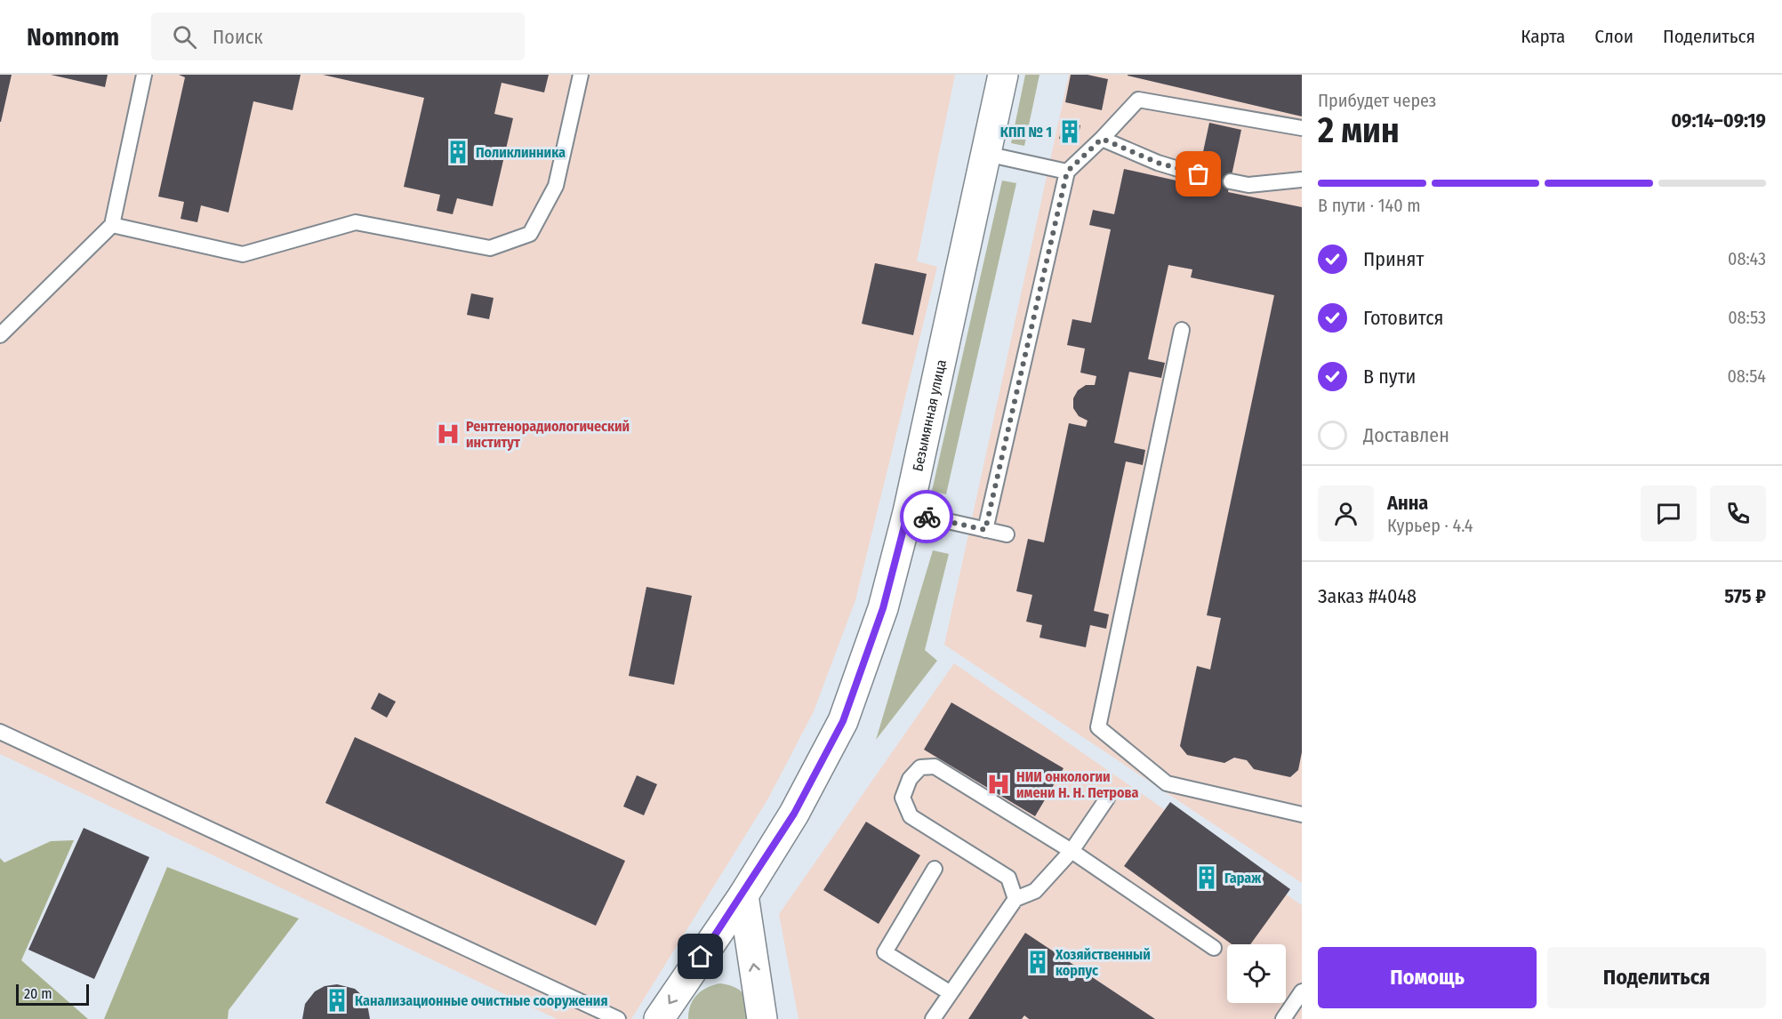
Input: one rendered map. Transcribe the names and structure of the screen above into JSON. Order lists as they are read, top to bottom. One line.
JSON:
{"streets":{"street":["Безымянная улица"]},"places":{"building":["КПП № 1","Поликлинника","Гараж","Хозяйственный корпус","Канализационные очистные сооружения"],"hospital":["Рентгенорадиологический институт","НИИ онкологии имени Н. Н. Петрова"]},"scale_bar":"20 m","page":{"header":"Nomnom","search":"Поиск","nav":["Карта","Слои","Поделиться"],"heading":["2 мин","Прибудет через","09:14–09:19"],"panel":["Анна","Курьер · 4.4","Заказ #4048","575 ₽"],"bar":"В пути · 140 m","list":[["Принят","08:43"],["Готовится","08:53"],["В пути","08:54"],"Доставлен"],"buttons":["Помощь","Поделиться"],"scale":"20 m"}}
